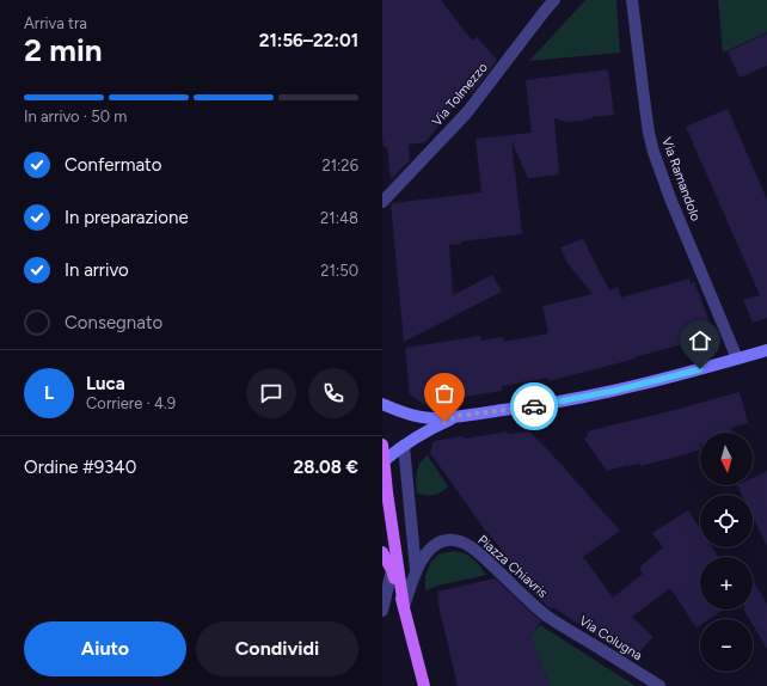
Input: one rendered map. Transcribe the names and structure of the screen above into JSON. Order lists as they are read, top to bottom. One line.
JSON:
{"streets":{"street":["Via Tolmezzo","Via Ramandolo","Piazza Chiavris","Via Colugna"]},"crossings":[["Piazza Chiavris","Via Colugna"]],"north":"bottom","page":{"heading":["2 min","Arriva tra","21:56–22:01"],"panel":["Luca","Corriere · 4.9","Ordine #9340","28.08 €"],"bar":"In arrivo · 50 m","list":[["Confermato","21:26"],["In preparazione","21:48"],["In arrivo","21:50"],"Consegnato"],"round":"L","map_buttons":["+","−"],"buttons":["Aiuto","Condividi"]}}
